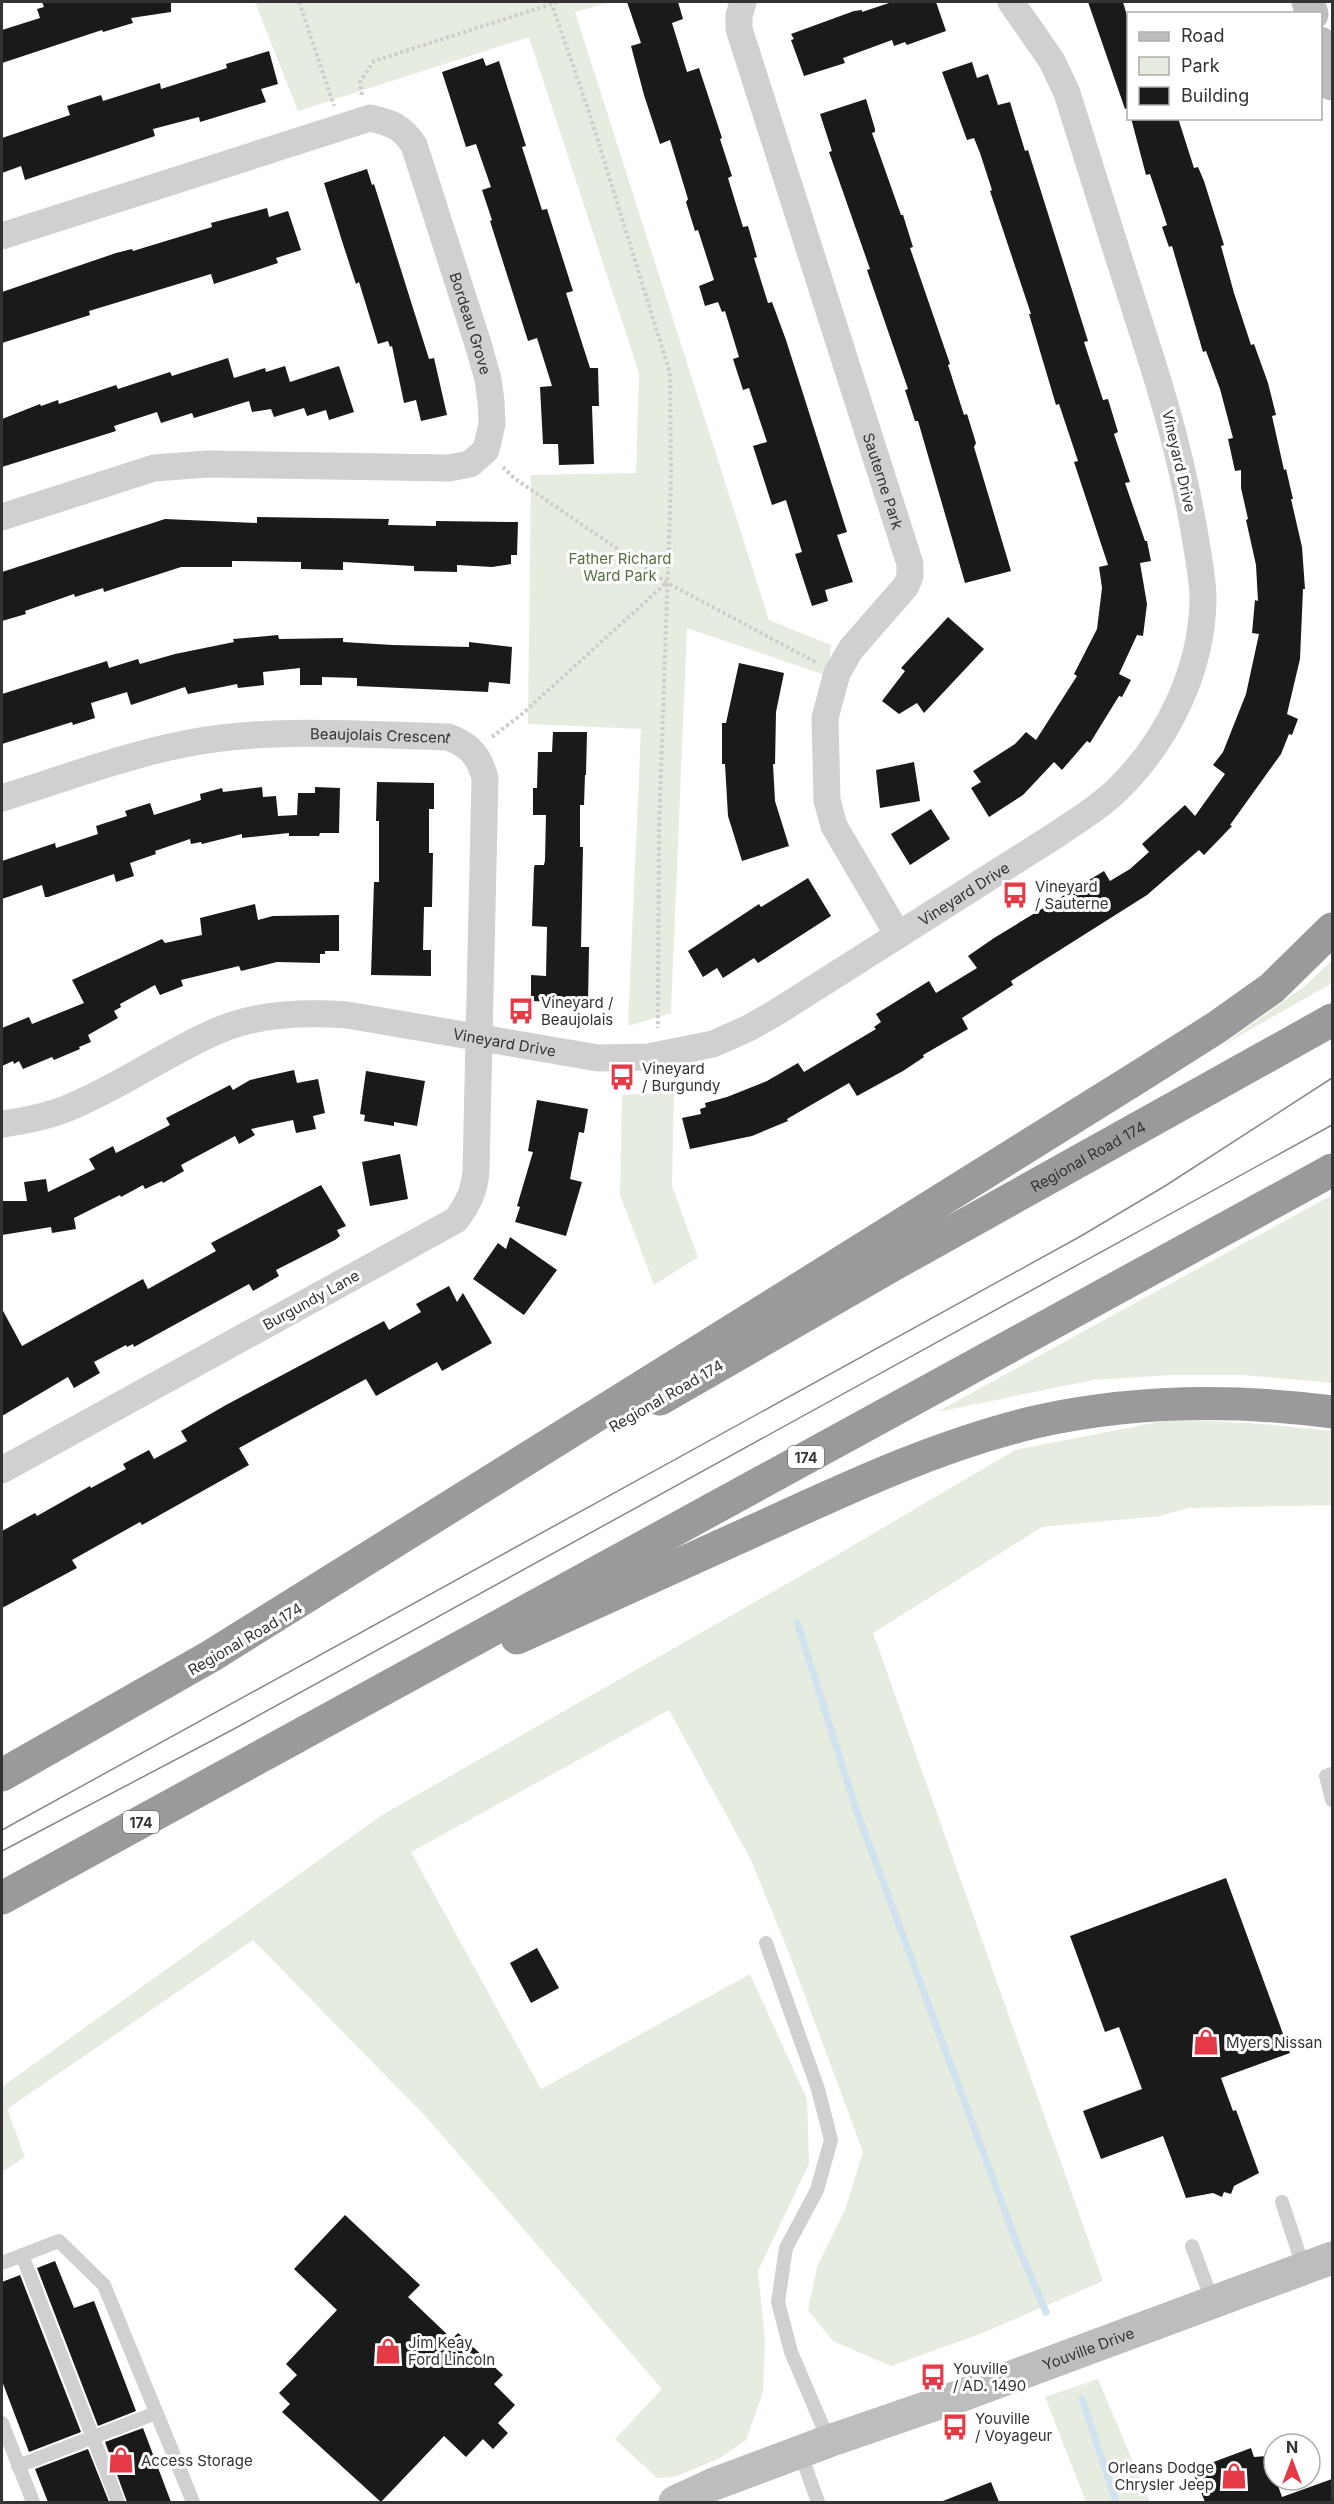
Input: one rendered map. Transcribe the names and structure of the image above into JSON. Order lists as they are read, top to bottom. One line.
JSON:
{"streets":{"highway":["Regional Road 174","174"],"street":["Bordeau Grove","Vineyard Drive","Sauterne Park","Beaujolais Crescent","Burgundy Lane","Youville Drive"]},"crossings":[["Vineyard Drive","Sauterne Park"],["Vineyard Drive","Burgundy Lane"]],"parks":["Father Richard Ward Park"],"places":{"bus stop":["Vineyard / Sauterne","Vineyard / Beaujolais","Vineyard / Burgundy","Youville / AD. 1490","Youville / Voyageur"],"shop":["Myers Nissan","Jim Keay Ford Lincoln","Access Storage","Orleans Dodge Chrysler Jeep"]},"legend":["Road","Park","Building"],"north":"top"}
